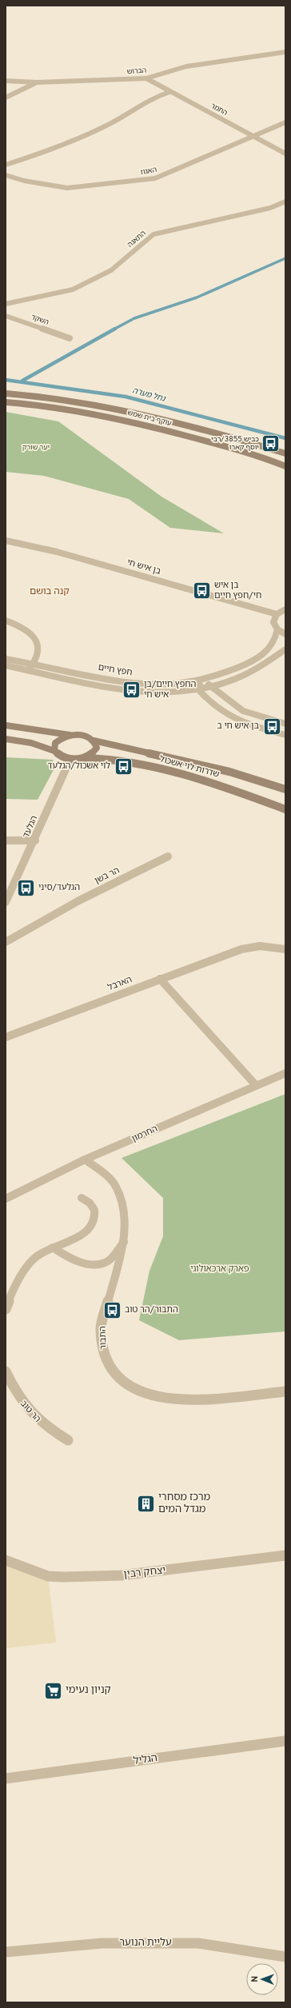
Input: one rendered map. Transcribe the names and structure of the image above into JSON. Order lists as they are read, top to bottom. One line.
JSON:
{"streets":{"main road":["עוקף בית שמש","שדרות לוי אשכול"],"street":["הברוש","התמר","האגוז","התאנה","השקד","בן איש חי","חפץ חיים","הגלעד","הר בשן","הארבל","החרמון","התבור","הר טוב","יצחק רבין","הגליל","עליית הנוער"]},"crossings":[["הברוש","התמר"],["התמר","האגוז"],["שדרות לוי אשכול","הגלעד"],["החרמון","התבור"]],"districts":["קנה בושם"],"water":["נחל מערה"],"parks":["יער שורק","פארק ארכאולוגי"],"places":{"bus stop":["כביש 3855/רבי יוסף קארו","בן איש חי/חפץ חיים","החפץ חיים/בן איש חי","בן איש חי ב","לוי אשכול/הגלעד","הגלעד/סיני","התבור/הר טוב"],"building":["מרכז מסחרי מגדל המים"],"supermarket":["קניון נעימי"]},"north":"left"}
